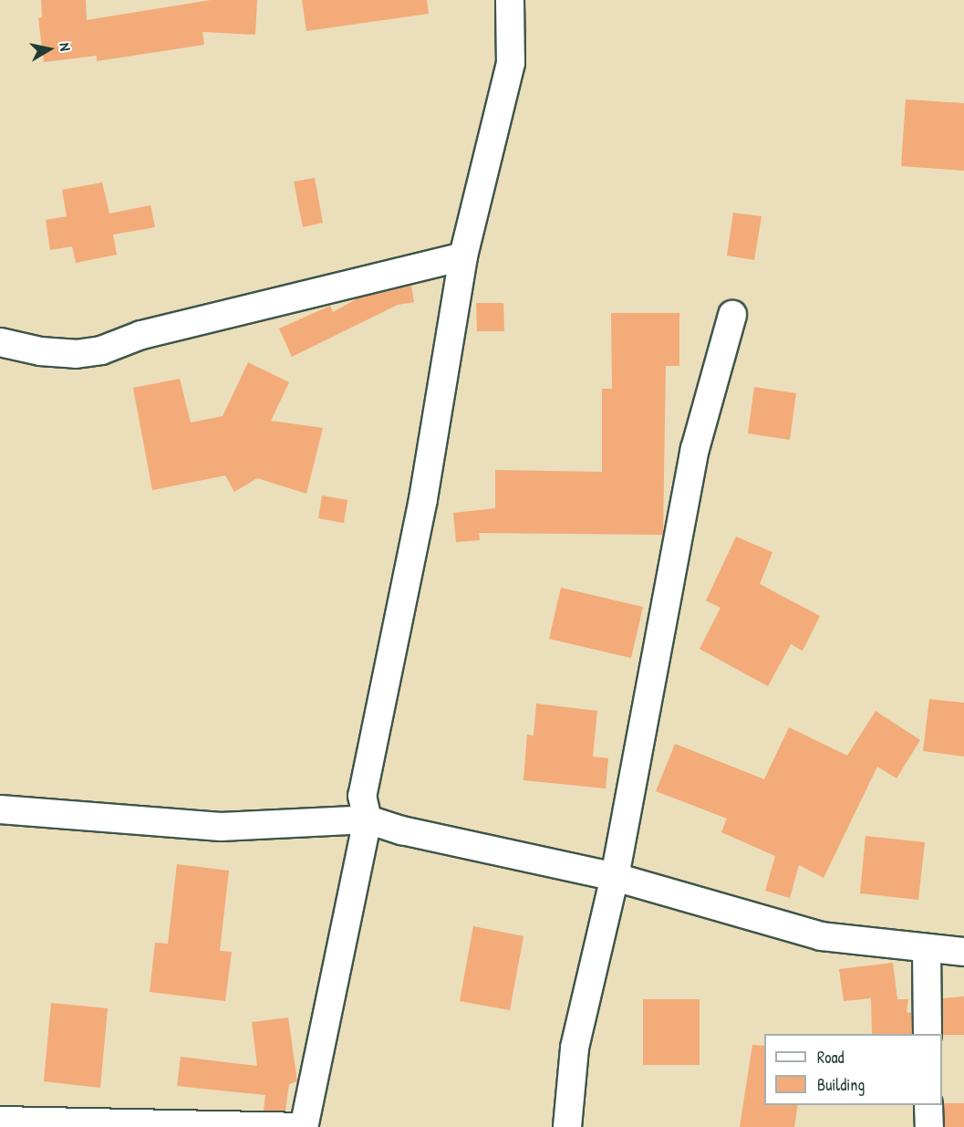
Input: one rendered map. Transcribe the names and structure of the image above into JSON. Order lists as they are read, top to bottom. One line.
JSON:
{"legend":["Road","Building"],"north":"right"}
